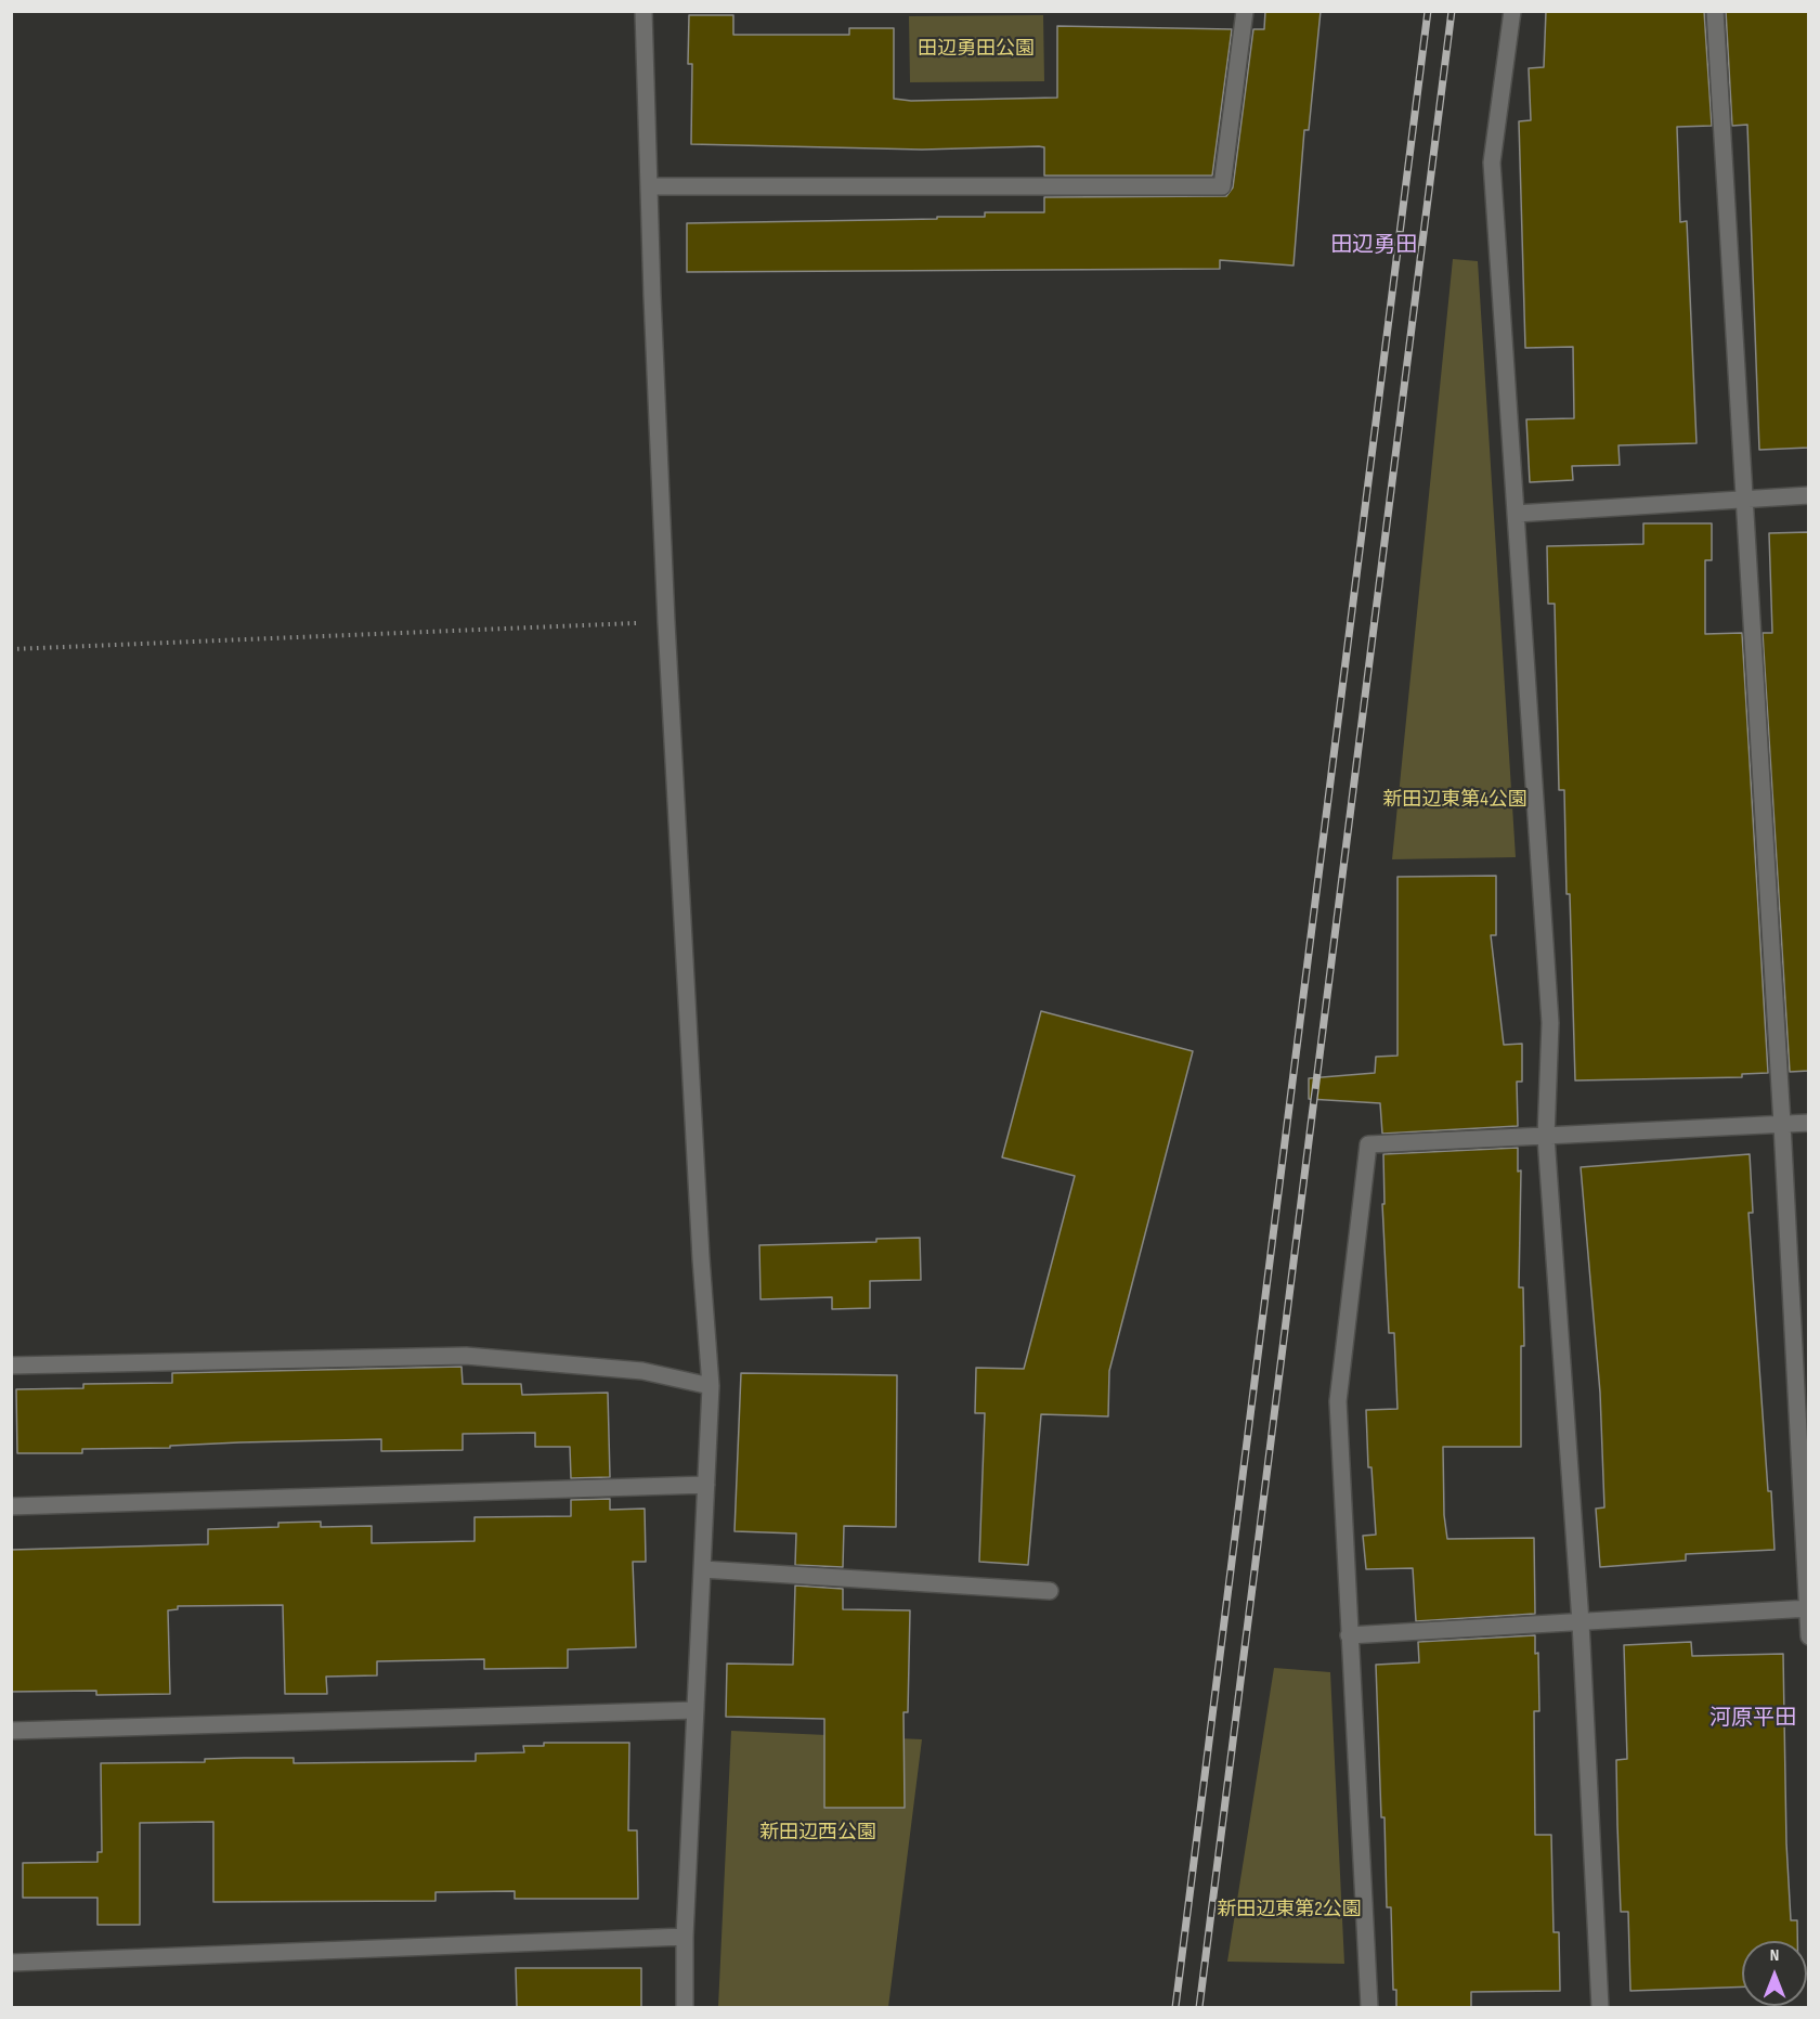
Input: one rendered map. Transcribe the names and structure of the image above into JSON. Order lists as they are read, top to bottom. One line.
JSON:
{"districts":["田辺勇田","河原平田"],"parks":["田辺勇田公園","新田辺東第4公園","新田辺西公園","新田辺東第2公園"],"north":"top"}
